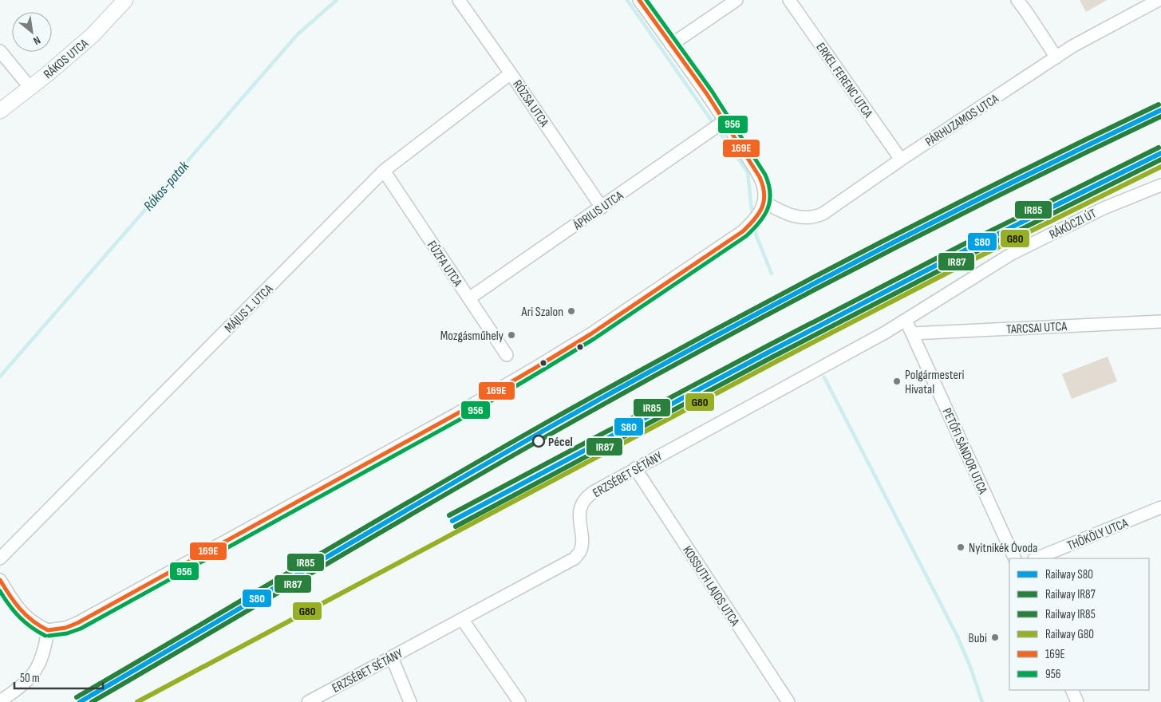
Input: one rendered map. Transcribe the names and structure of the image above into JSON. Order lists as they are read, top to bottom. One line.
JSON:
{"streets":{"main road":["RÁKOS UTCA"],"street":["ERKEL FERENC UTCA","RÓZSA UTCA","PÁRHUZAMOS UTCA","ÁPRILIS UTCA","RÁKÓCZI ÚT","FŰZFA UTCA","MÁJUS 1. UTCA","TARCSAI UTCA","PETŐFI SÁNDOR UTCA","ERZSÉBET SÉTÁNY","THÖKÖLY UTCA","KOSSUTH LAJOS UTCA"]},"crossings":[["ERKEL FERENC UTCA","PÁRHUZAMOS UTCA"],["RÓZSA UTCA","ÁPRILIS UTCA"],["RÓZSA UTCA","MÁJUS 1. UTCA"],["ÁPRILIS UTCA","FŰZFA UTCA"],["RÁKÓCZI ÚT","PETŐFI SÁNDOR UTCA"],["RÁKÓCZI ÚT","ERZSÉBET SÉTÁNY"],["FŰZFA UTCA","MÁJUS 1. UTCA"],["TARCSAI UTCA","PETŐFI SÁNDOR UTCA"],["PETŐFI SÁNDOR UTCA","ERZSÉBET SÉTÁNY"],["ERZSÉBET SÉTÁNY","KOSSUTH LAJOS UTCA"]],"water":["Rákos-patak"],"places":["Ari Szalon","Mozgásműhely","Polgármesteri Hivatal","Pécel","Nyitnikék Óvoda","Bubi"],"lines":["transit line 169E","transit line 956","rail line IR85","rail line S80","rail line IR87","rail line G80"],"legend":["Railway S80","Railway IR87","Railway IR85","Railway G80","169E","956"],"scale_bar":"50 m","north":"bottom right"}
